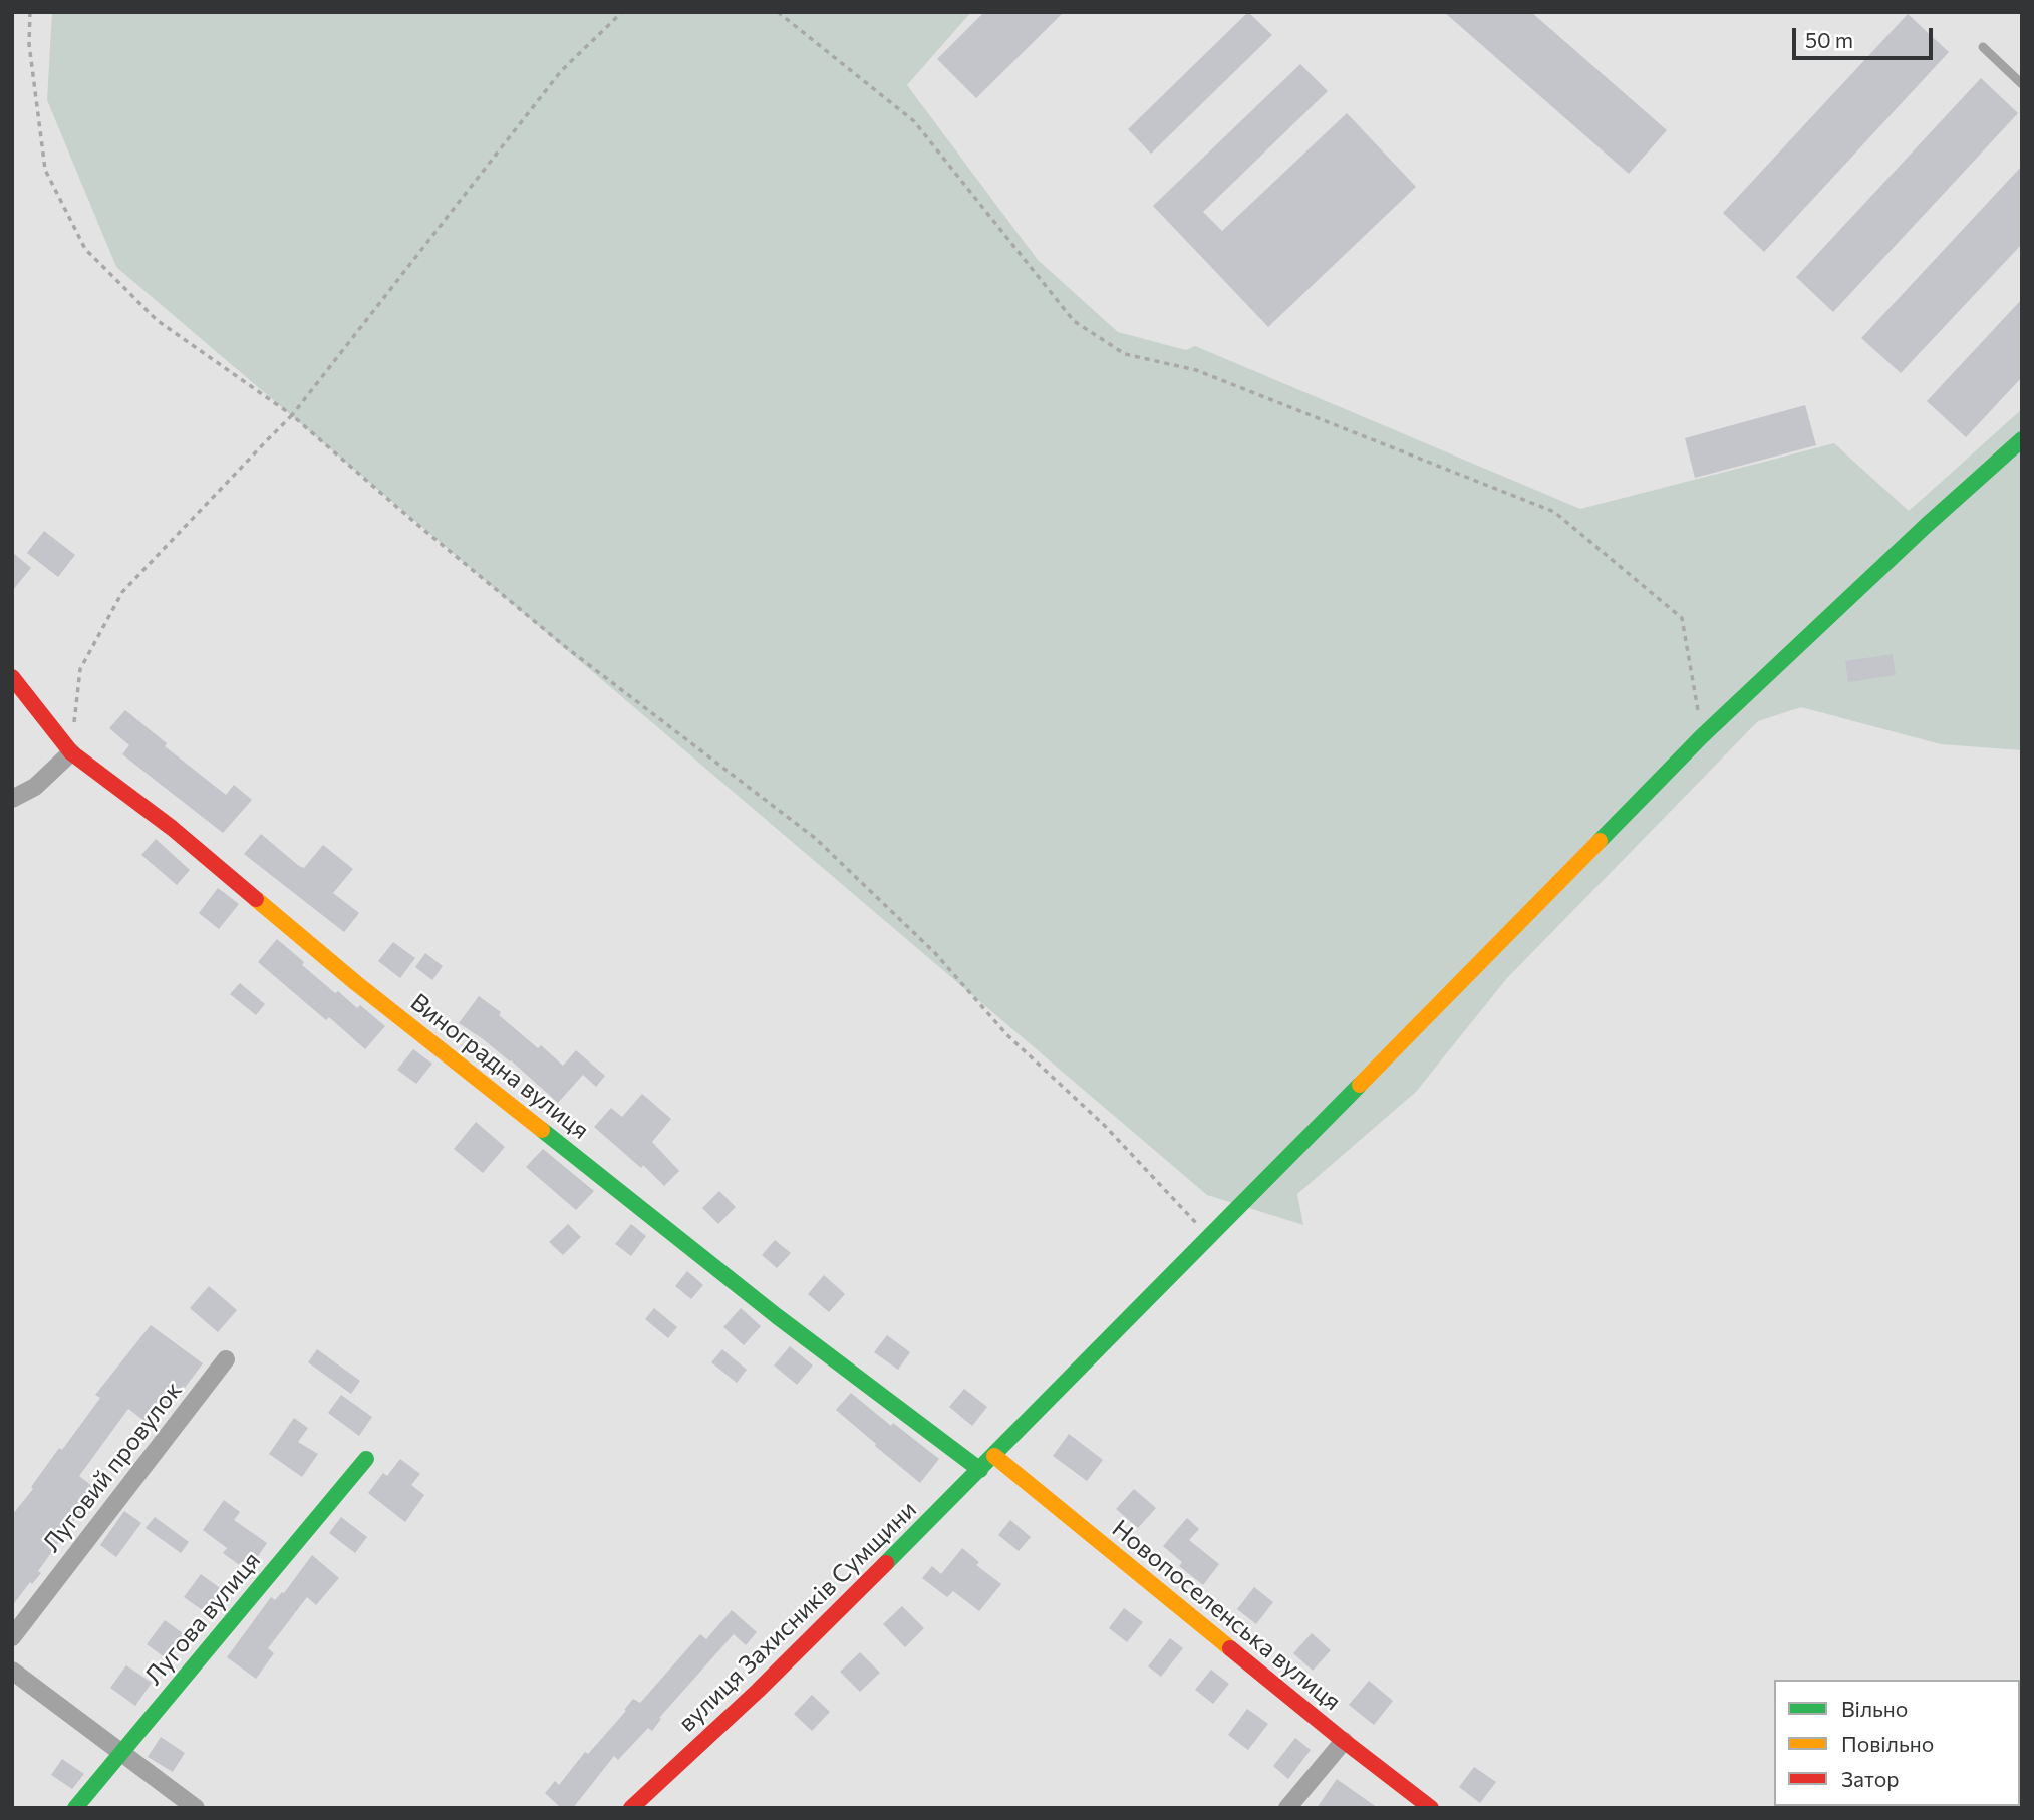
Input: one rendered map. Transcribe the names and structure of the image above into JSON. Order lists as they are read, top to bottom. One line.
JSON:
{"streets":{"street":["Виноградна вулиця","Луговий провулок","Новопоселенська вулиця","вулиця Захисників Сумщини","Лугова вулиця"]},"crossings":[["Виноградна вулиця","вулиця Захисників Сумщини"],["Новопоселенська вулиця","вулиця Захисників Сумщини"]],"legend":["Вільно","Повільно","Затор"],"scale_bar":"50 m"}
